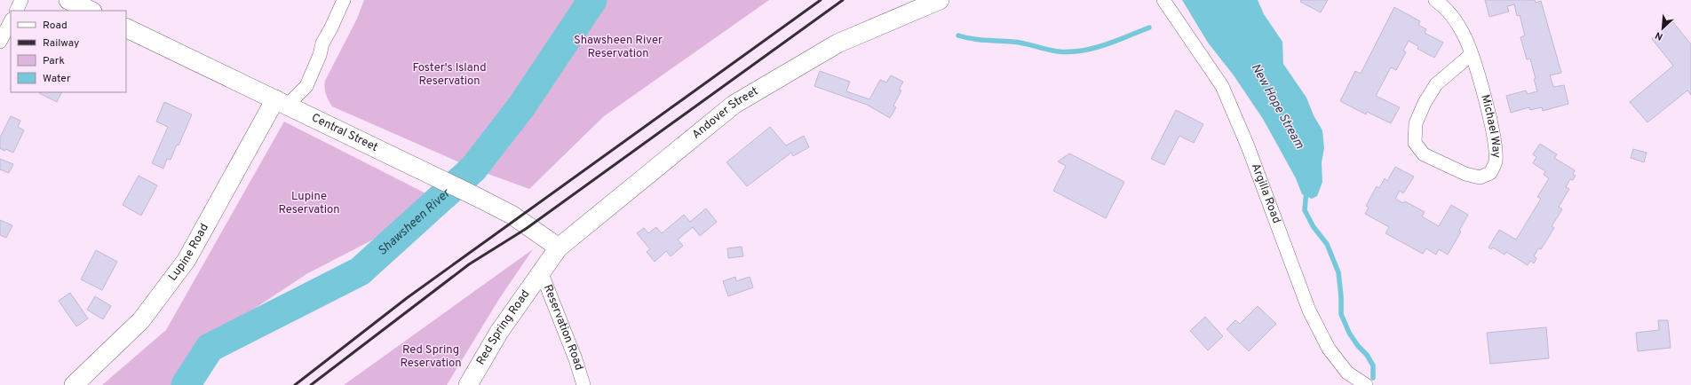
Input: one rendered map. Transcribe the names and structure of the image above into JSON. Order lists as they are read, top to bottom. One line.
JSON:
{"streets":{"main road":["Andover Street","Central Street","Lupine Road","Red Spring Road"],"street":["Michael Way","Argilla Road","Reservation Road"]},"crossings":[["Andover Street","Central Street"],["Andover Street","Red Spring Road"],["Andover Street","Reservation Road"],["Central Street","Lupine Road"],["Red Spring Road","Reservation Road"]],"water":["New Hope Stream","Shawsheen River"],"parks":["Shawsheen River Reservation","Foster's Island Reservation","Lupine Reservation","Red Spring Reservation"],"legend":["Road","Railway","Park","Water"],"north":"bottom left"}
